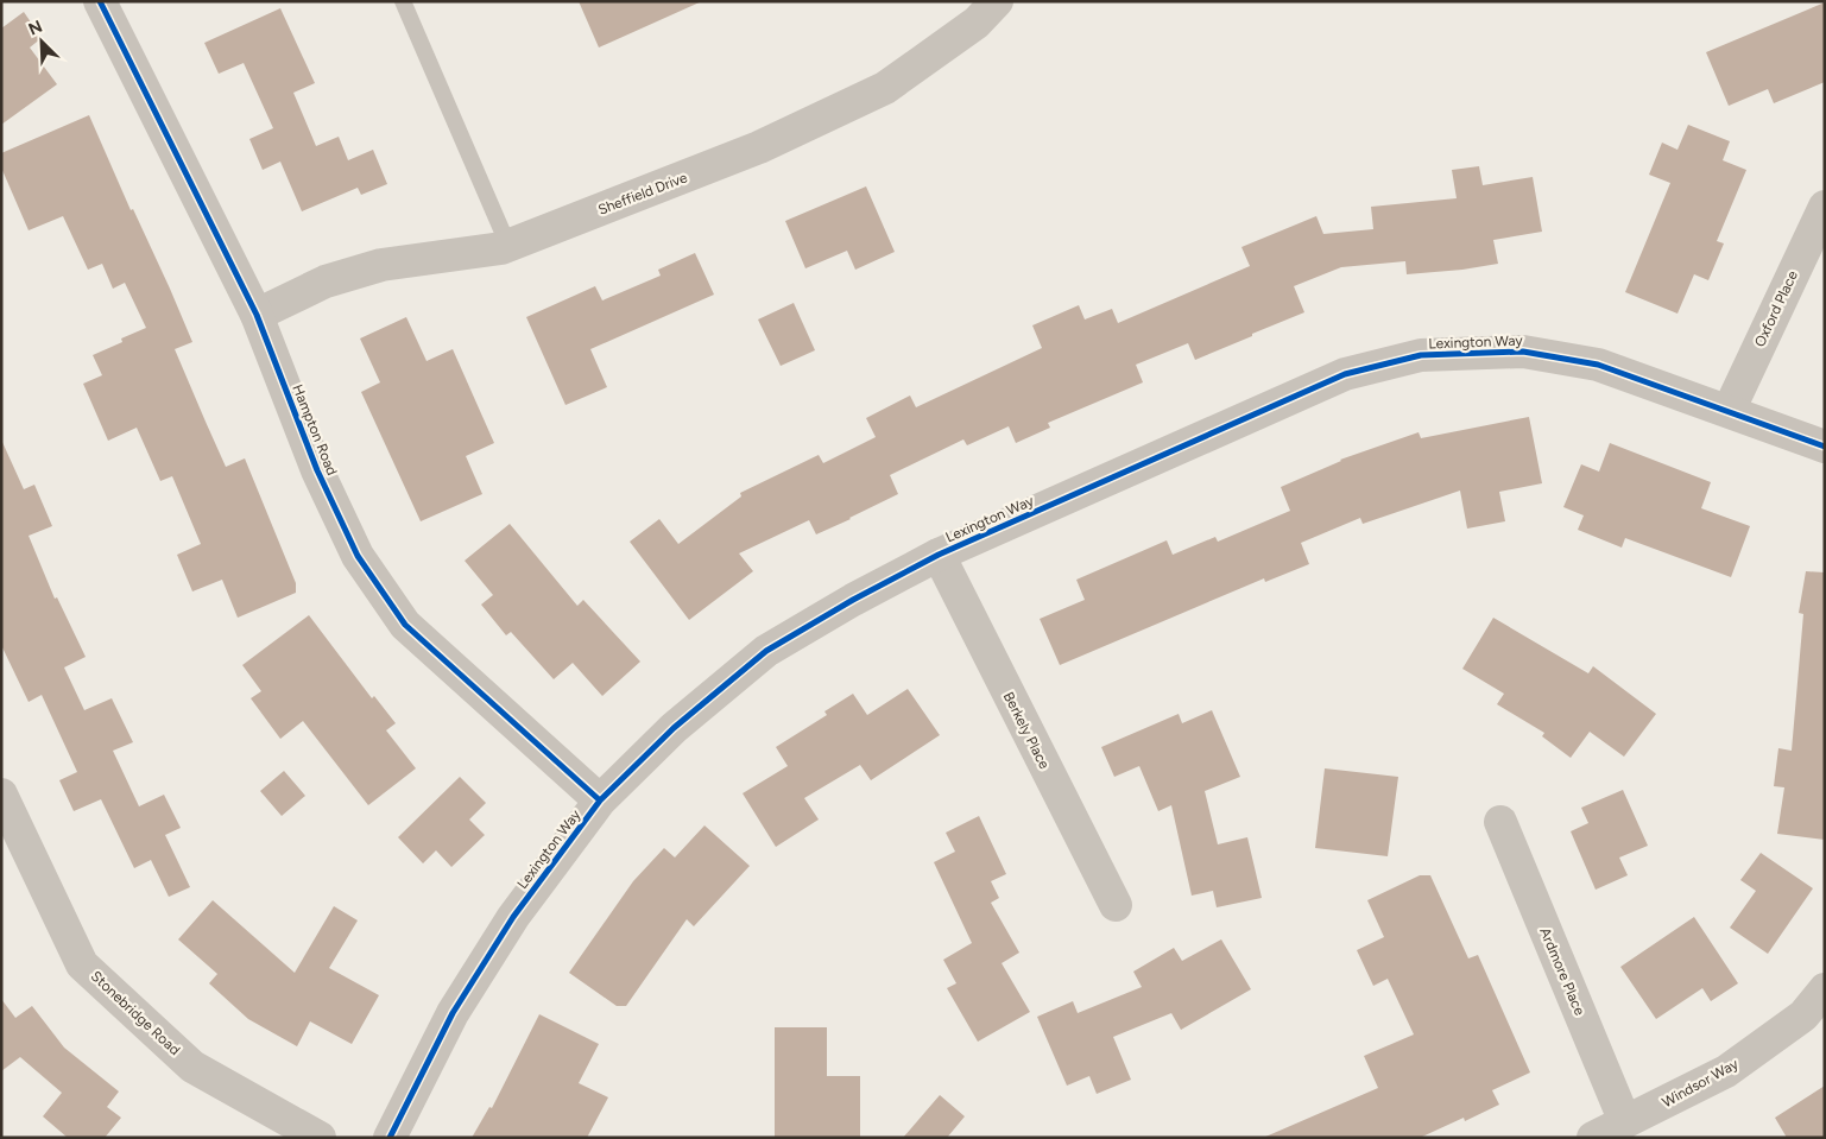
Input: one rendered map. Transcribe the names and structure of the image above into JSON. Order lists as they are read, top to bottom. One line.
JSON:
{"streets":{"street":["Sheffield Drive","Oxford Place","Lexington Way","Hampton Road","Berkely Place","Ardmore Place","Stonebridge Road","Windsor Way"]},"crossings":[["Sheffield Drive","Hampton Road"],["Oxford Place","Lexington Way"],["Lexington Way","Hampton Road"],["Lexington Way","Berkely Place"],["Ardmore Place","Windsor Way"]],"north":"top left"}
